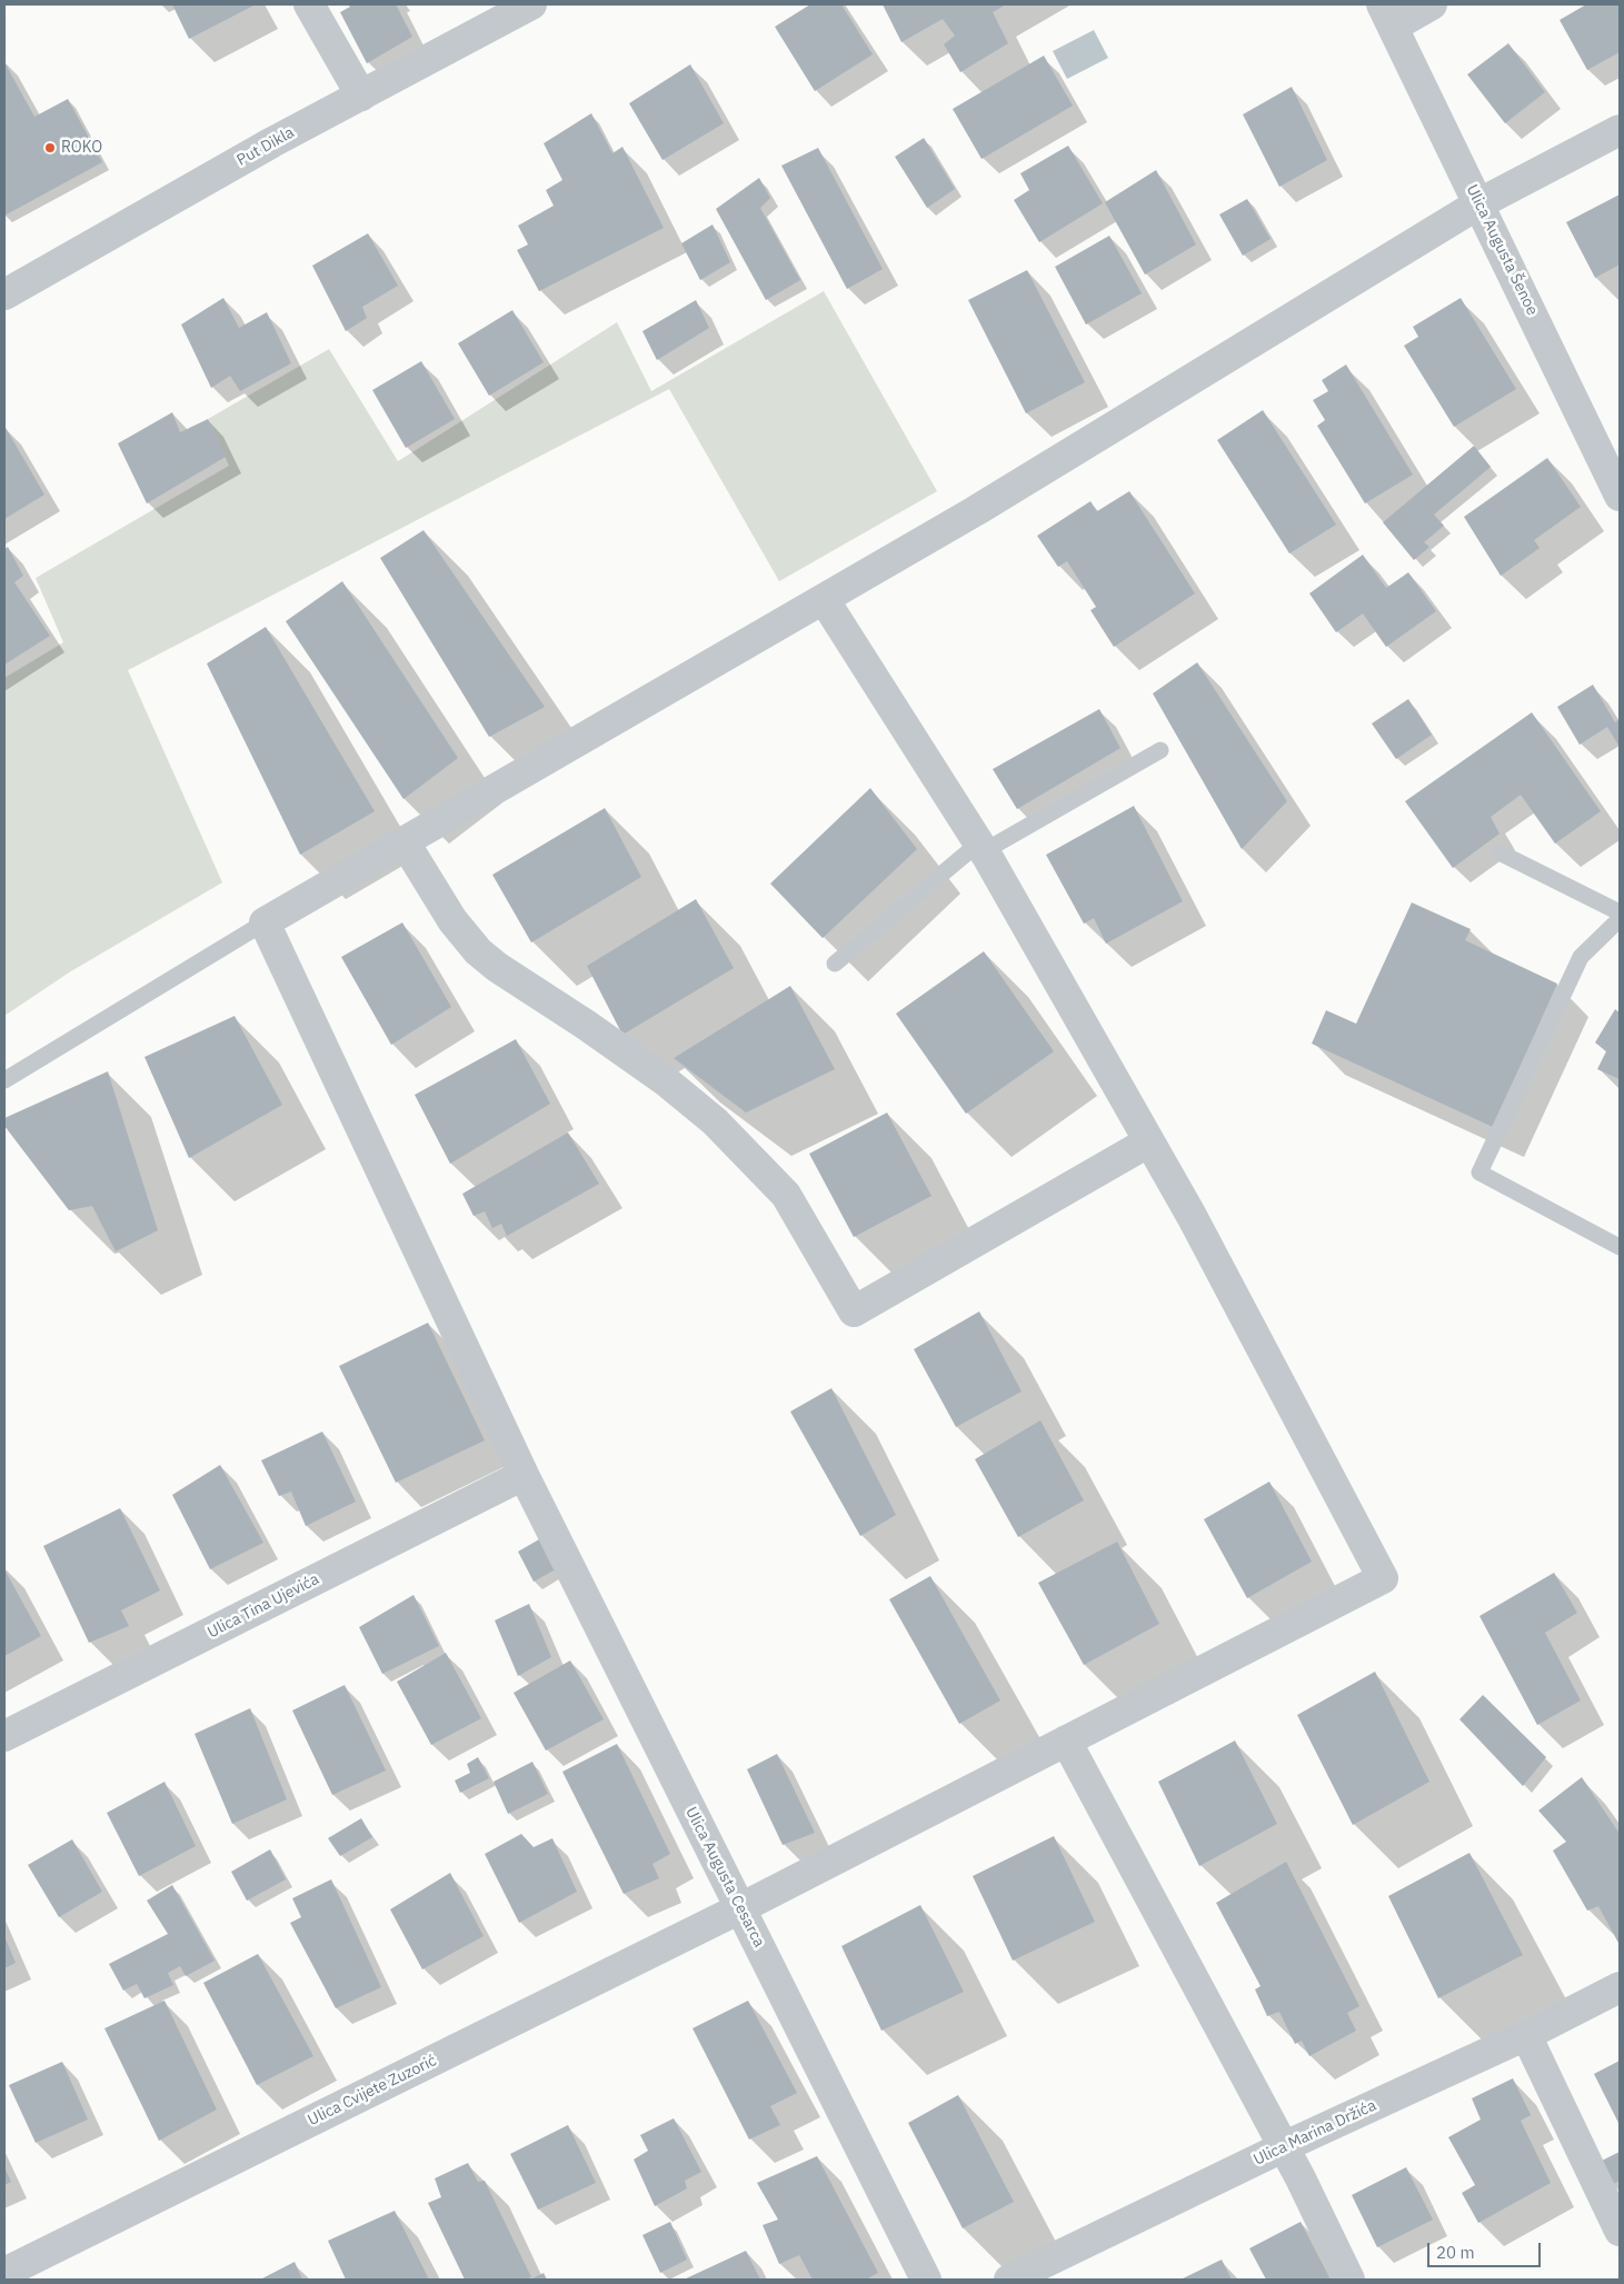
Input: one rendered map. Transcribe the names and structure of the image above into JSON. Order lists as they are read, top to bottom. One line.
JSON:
{"streets":{"street":["Put Dikla","Ulica Augusta Šenoe","Ulica Tina Ujevića","Ulica Augusta Cesarca","Ulica Cvijete Zuzorić","Ulica Marina Držića"]},"crossings":[["Ulica Tina Ujevića","Ulica Augusta Cesarca"],["Ulica Augusta Cesarca","Ulica Cvijete Zuzorić"]],"places":["ROKO"],"scale_bar":"20 m"}
